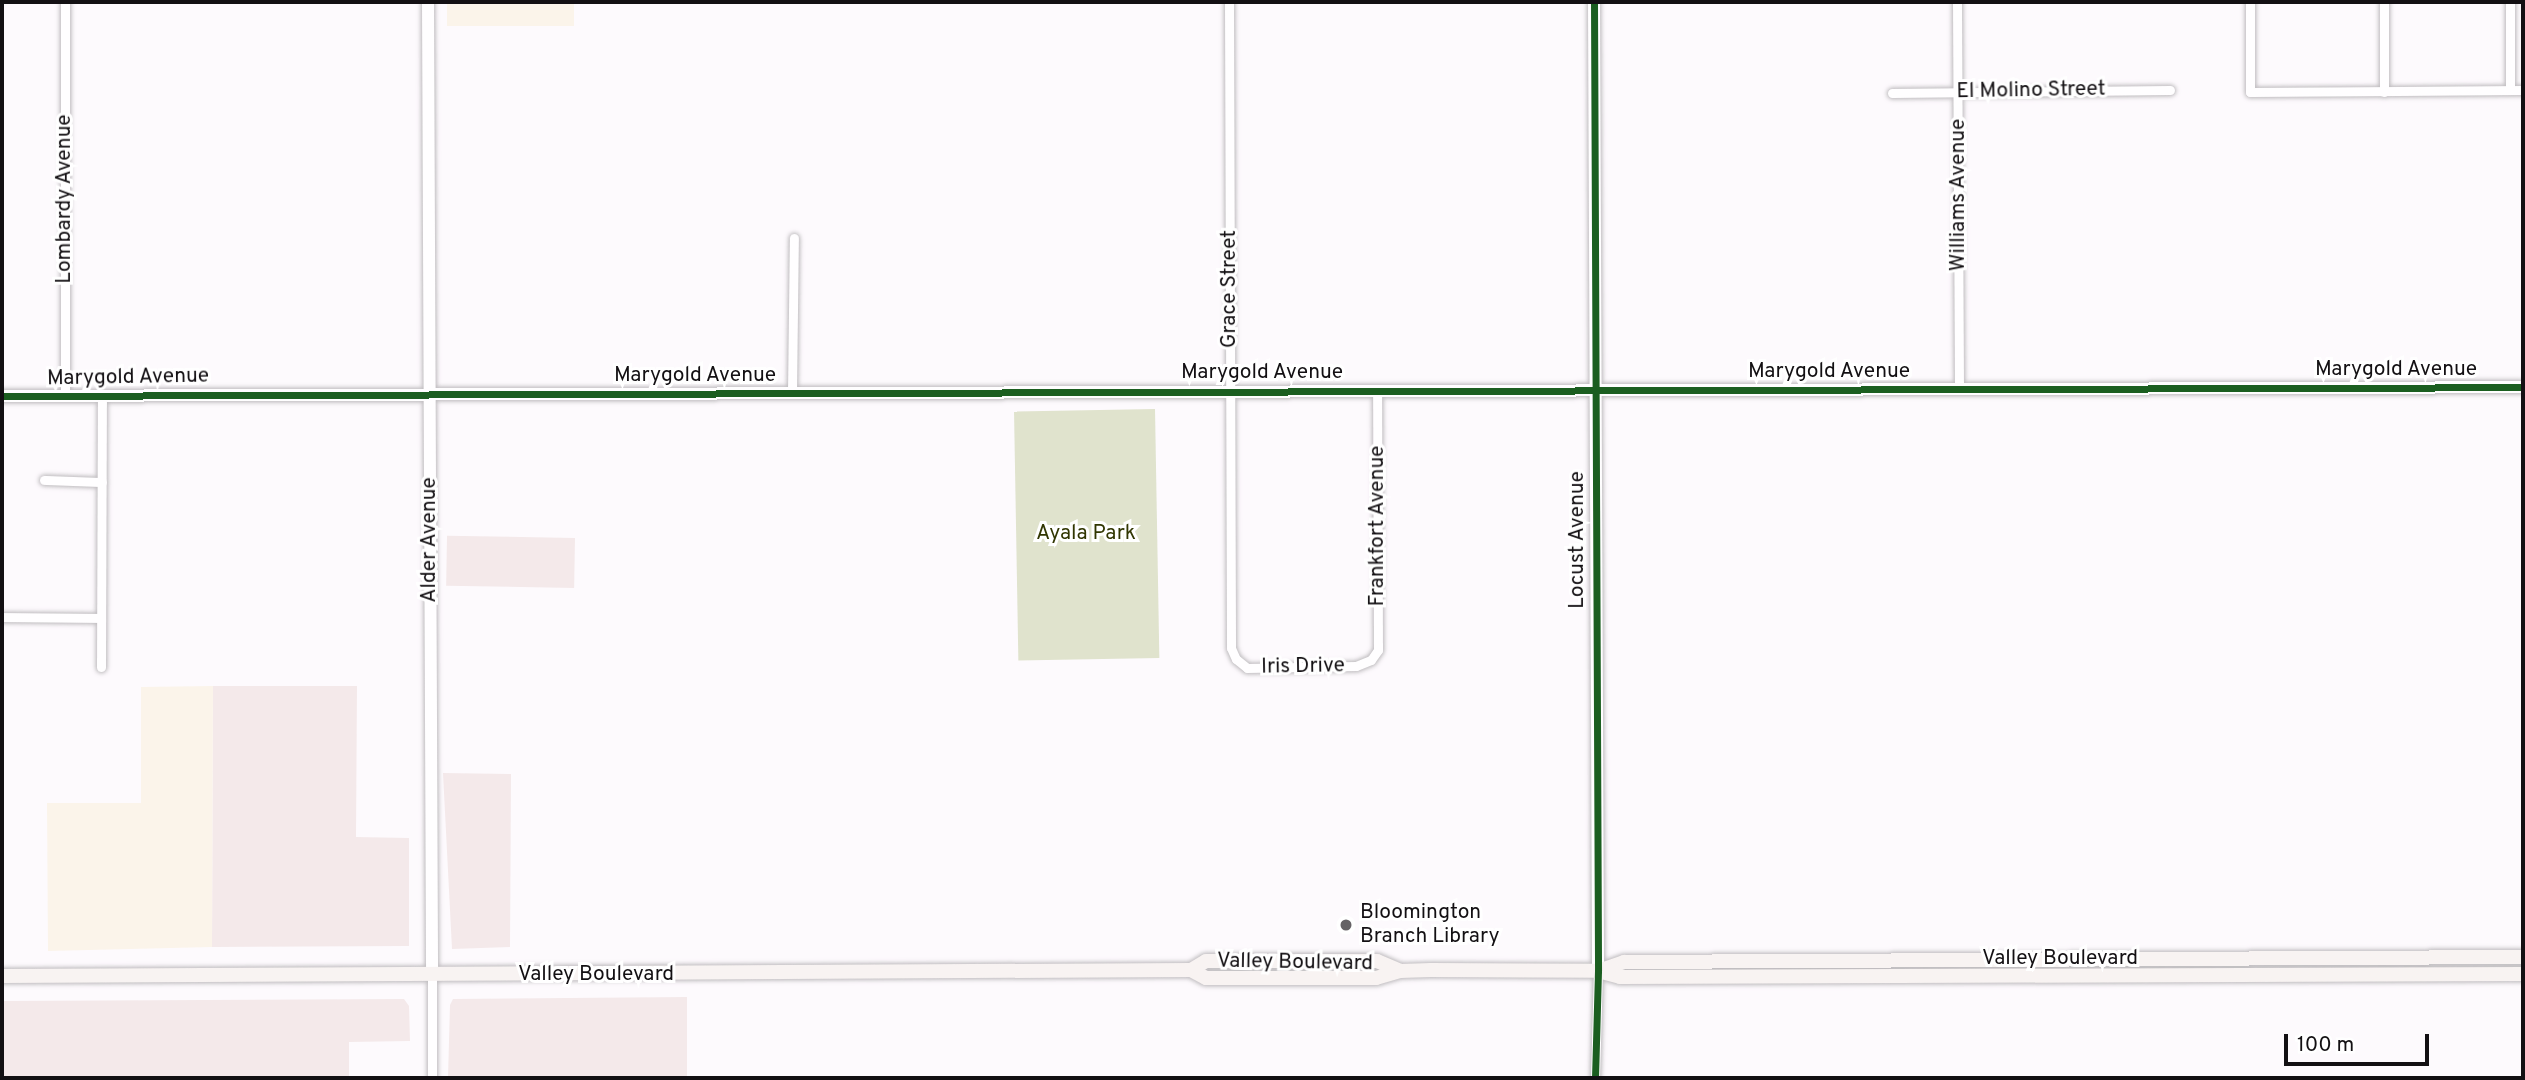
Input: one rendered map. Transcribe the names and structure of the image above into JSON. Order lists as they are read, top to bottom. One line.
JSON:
{"streets":{"main road":["Valley Boulevard"],"street":["El Molino Street","Williams Avenue","Lombardy Avenue","Grace Street","Marygold Avenue","Frankfort Avenue","Alder Avenue","Locust Avenue","Iris Drive"]},"crossings":[["El Molino Street","Williams Avenue"],["Williams Avenue","Marygold Avenue"],["Lombardy Avenue","Marygold Avenue"],["Grace Street","Marygold Avenue"],["Grace Street","Iris Drive"],["Marygold Avenue","Frankfort Avenue"],["Marygold Avenue","Alder Avenue"],["Marygold Avenue","Locust Avenue"],["Frankfort Avenue","Iris Drive"],["Alder Avenue","Valley Boulevard"],["Locust Avenue","Valley Boulevard"]],"parks":["Ayala Park"],"places":["Bloomington Branch Library"],"scale_bar":"100 m"}
